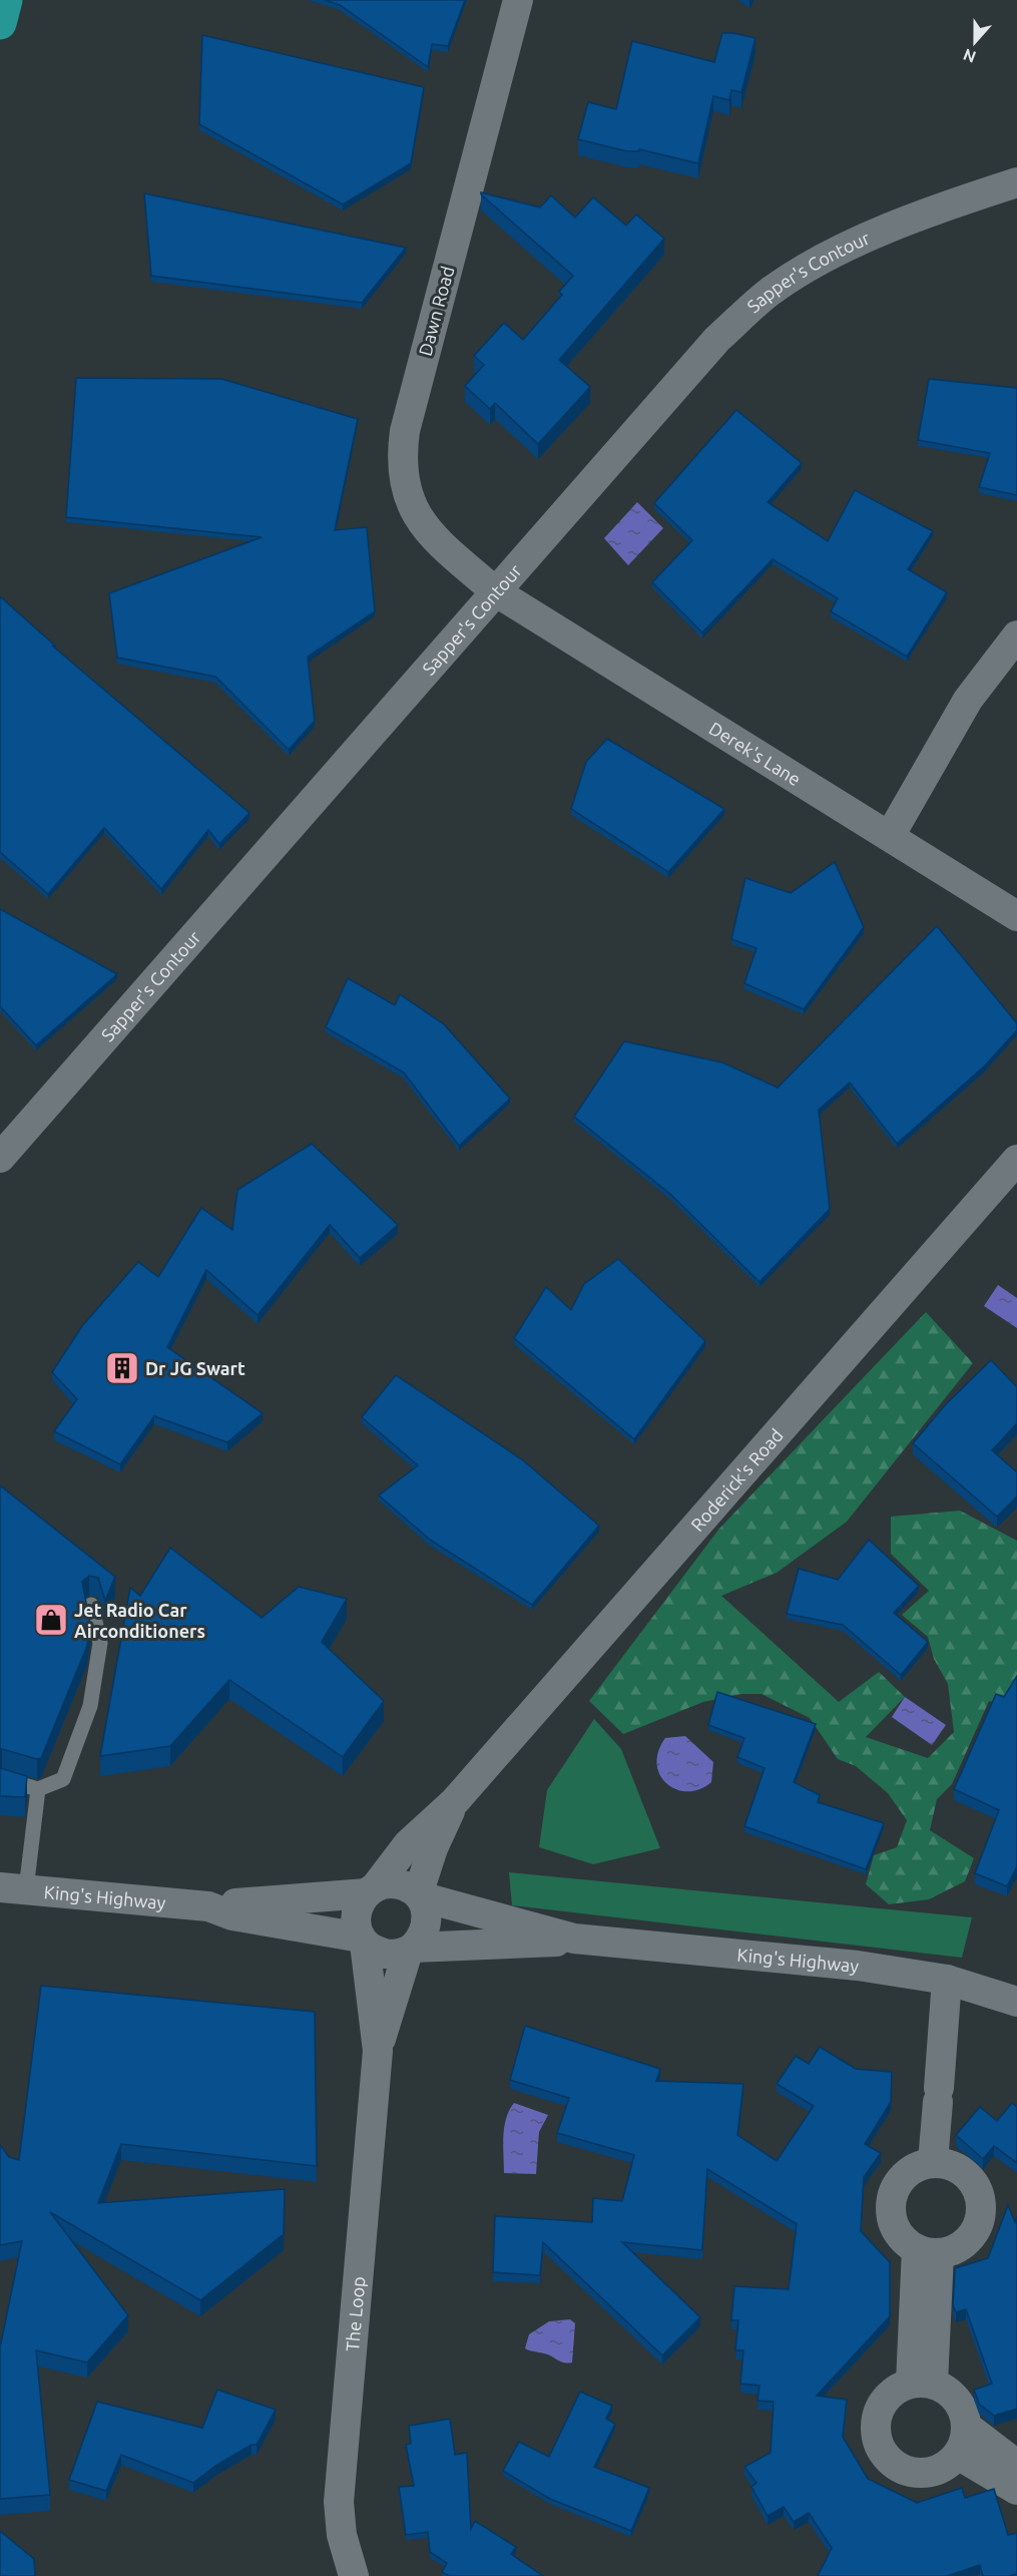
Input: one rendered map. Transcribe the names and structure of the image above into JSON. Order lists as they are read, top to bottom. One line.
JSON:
{"streets":{"street":["Sapper's Contour","Dawn Road","Derek's Lane","Roderick's Road","King's Highway","The Loop"]},"crossings":[["Sapper's Contour","Dawn Road"],["Sapper's Contour","Derek's Lane"],["Dawn Road","Derek's Lane"],["Roderick's Road","King's Highway"],["Roderick's Road","The Loop"],["King's Highway","The Loop"]],"places":{"building":["Dr JG Swart"],"shop":["Jet Radio Car Airconditioners"]},"north":"bottom"}
